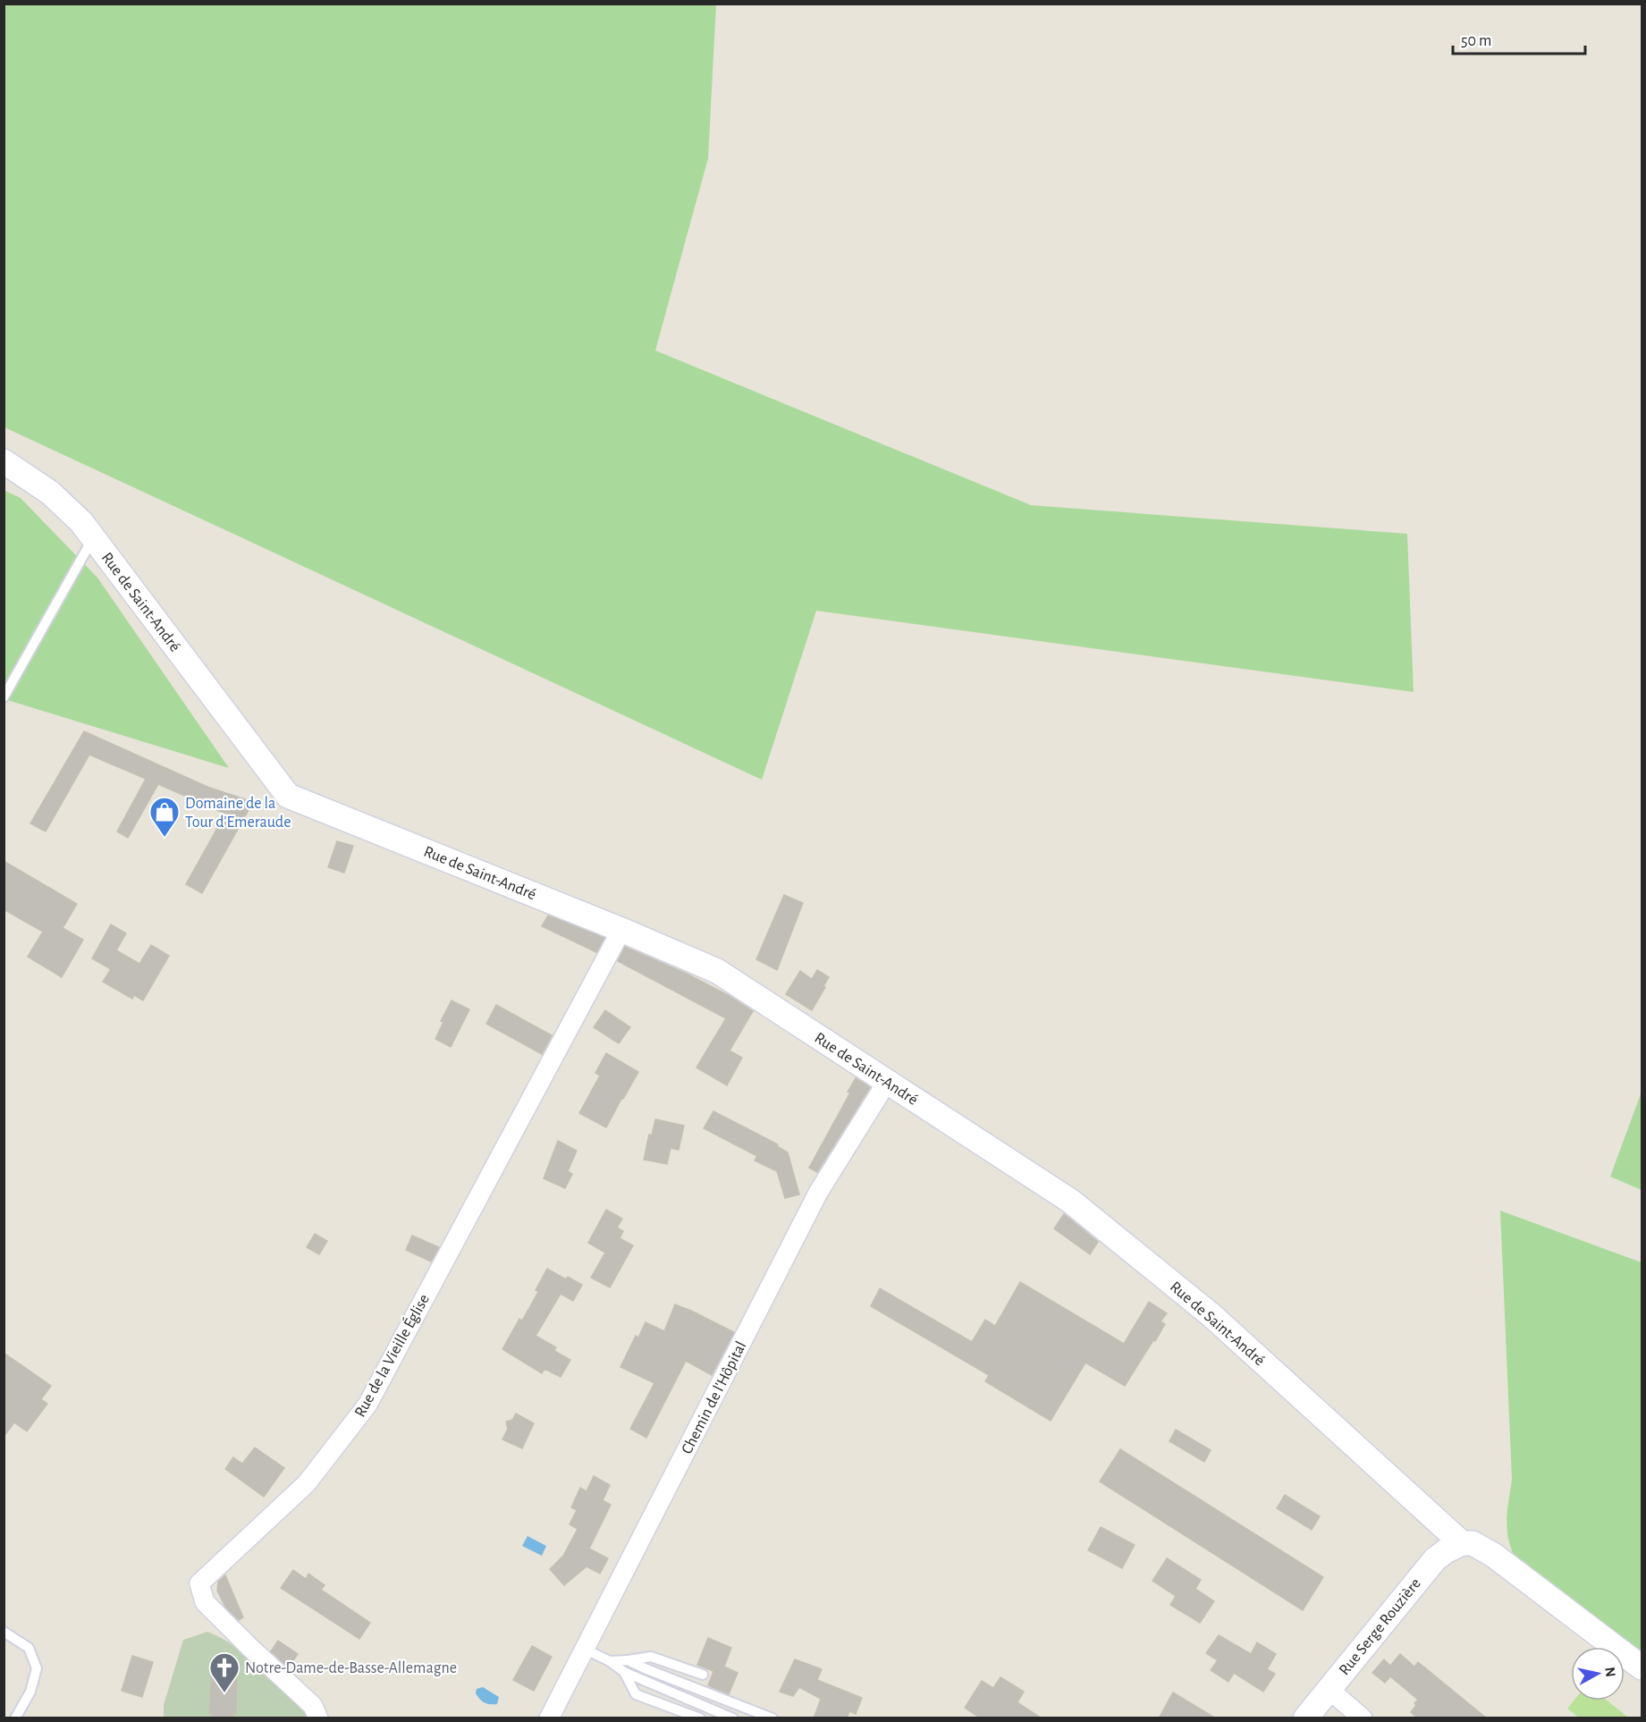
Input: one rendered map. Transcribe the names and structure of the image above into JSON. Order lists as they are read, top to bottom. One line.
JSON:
{"streets":{"street":["Rue de Saint-André","Rue de la Vieille Église","Chemin de l'Hôpital","Rue Serge Rouzière"]},"crossings":[["Rue de Saint-André","Rue de la Vieille Église"],["Rue de Saint-André","Chemin de l'Hôpital"],["Rue de Saint-André","Rue Serge Rouzière"]],"places":{"shop":["Domaine de la Tour d'Emeraude"],"church":["Notre-Dame-de-Basse-Allemagne"]},"scale_bar":"50 m","north":"right"}
